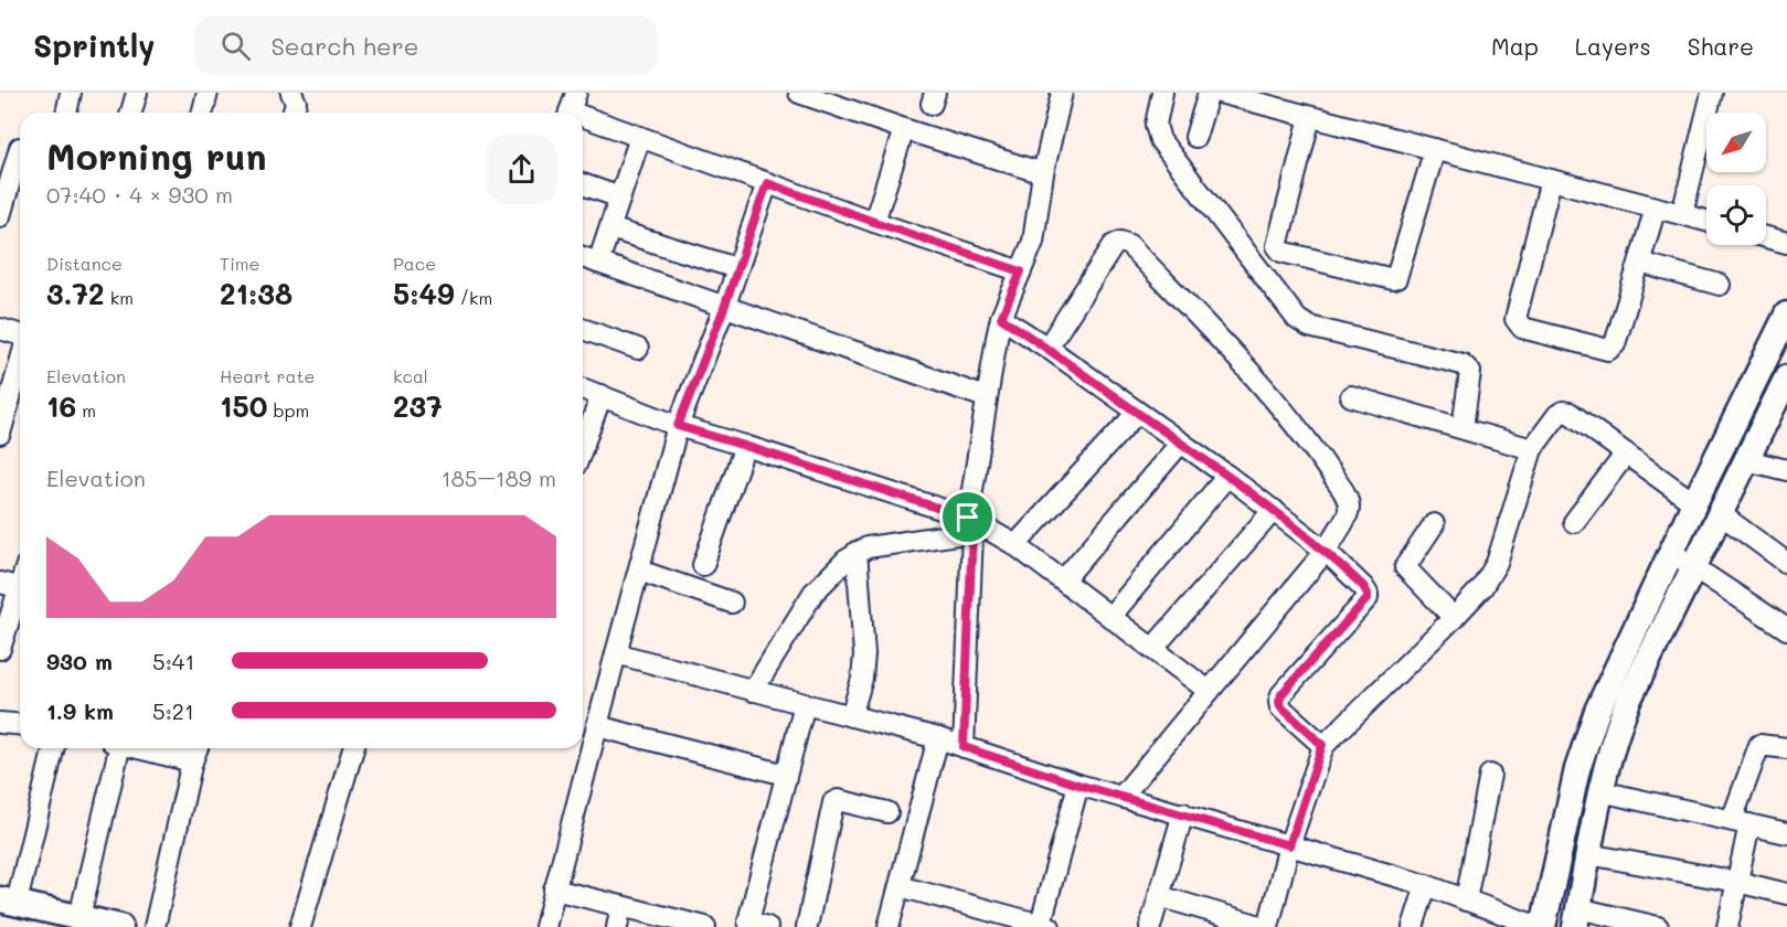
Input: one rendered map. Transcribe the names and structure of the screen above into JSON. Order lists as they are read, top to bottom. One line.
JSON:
{"north":"bottom left","page":{"header":"Sprintly","search":"Search here","nav":["Map","Layers","Share"],"heading":["Morning run","07:40 · 4 × 930 m"],"stats":[["Distance","3.72 km"],["Time","21:38"],["Pace","5:49 /km"],["Elevation","16 m"],["Heart rate","150 bpm"],["kcal","237"]],"chart":["Elevation","185–189 m"],"list":[{"name":"930 m","note":"5:41"},{"name":"1.9 km","note":"5:21"}]}}
